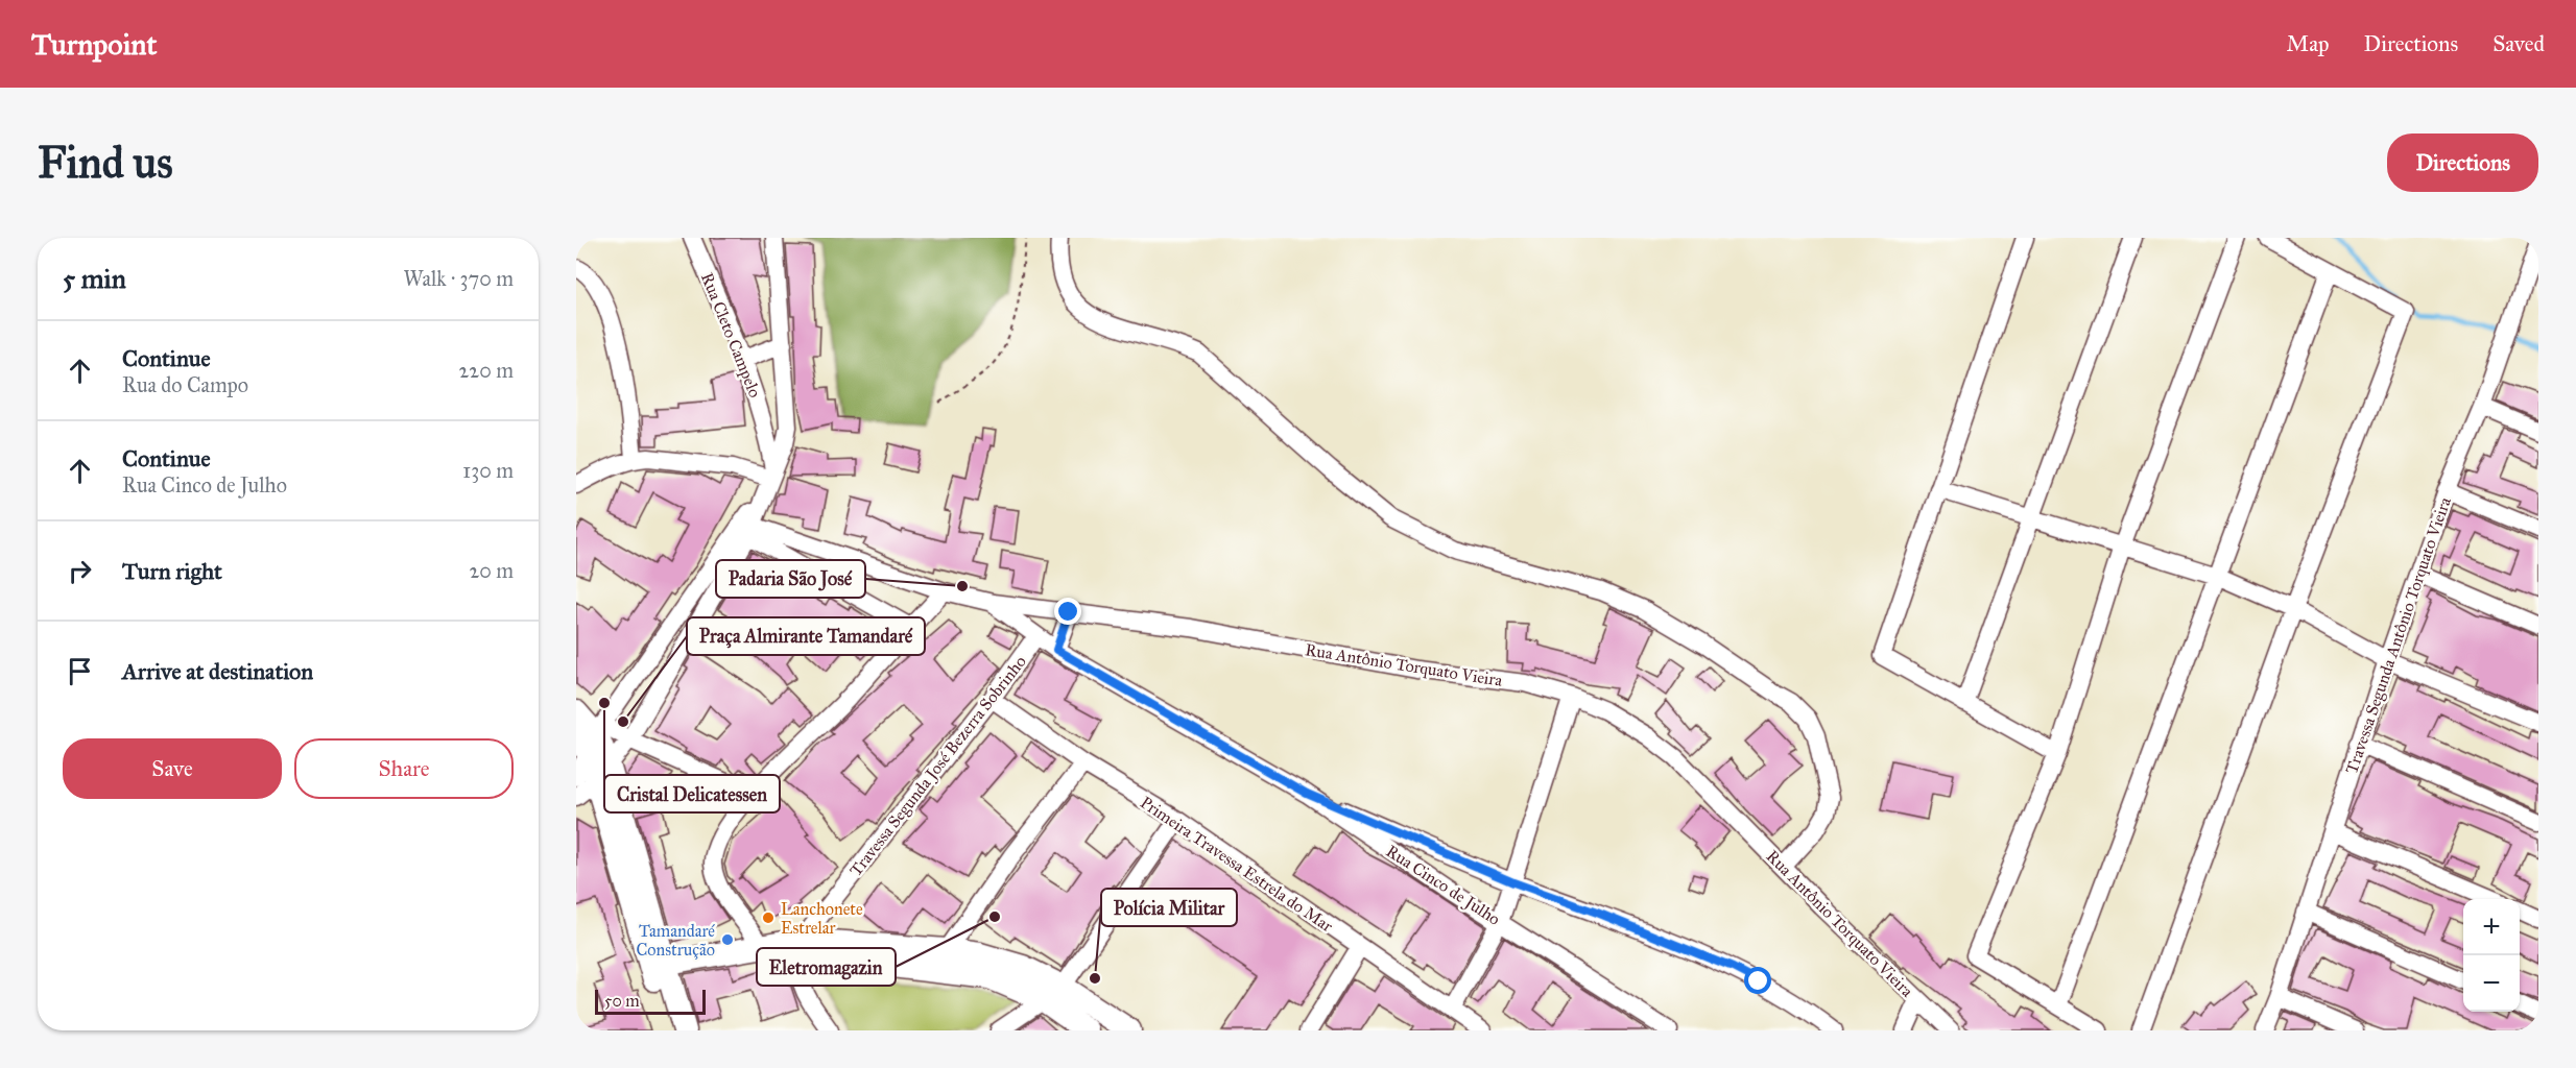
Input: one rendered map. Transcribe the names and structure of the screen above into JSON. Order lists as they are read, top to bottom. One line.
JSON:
{"streets":{"street":["Rua Cleto Campelo","Travessa Segunda Antônio Torquato Vieira","Rua Antônio Torquato Vieira","Travessa Segunda José Bezerra Sobrinho","Primeira Travessa Estrela do Mar","Rua Cinco de Julho"]},"crossings":[["Rua Antônio Torquato Vieira","Rua Cinco de Julho"],["Travessa Segunda José Bezerra Sobrinho","Primeira Travessa Estrela do Mar"],["Travessa Segunda José Bezerra Sobrinho","Rua Cinco de Julho"]],"places":["Padaria São José","Cristal Delicatessen","Praça Almirante Tamandaré","Eletromagazin","Lanchonete Estrelar","Tamandaré Construção","Polícia Militar"],"scale_bar":"50 m","page":{"header":"Turnpoint","nav":["Map","Directions","Saved"],"buttons":["Directions",["Save","Share"]],"title":"Find us","heading":["5 min","Walk · 370 m"],"list":[["Continue","Rua do Campo","220 m"],["Continue","Rua Cinco de Julho","130 m"],["Turn right","20 m"],"Arrive at destination"],"map_buttons":["+","−"],"scale":"50 m"}}
